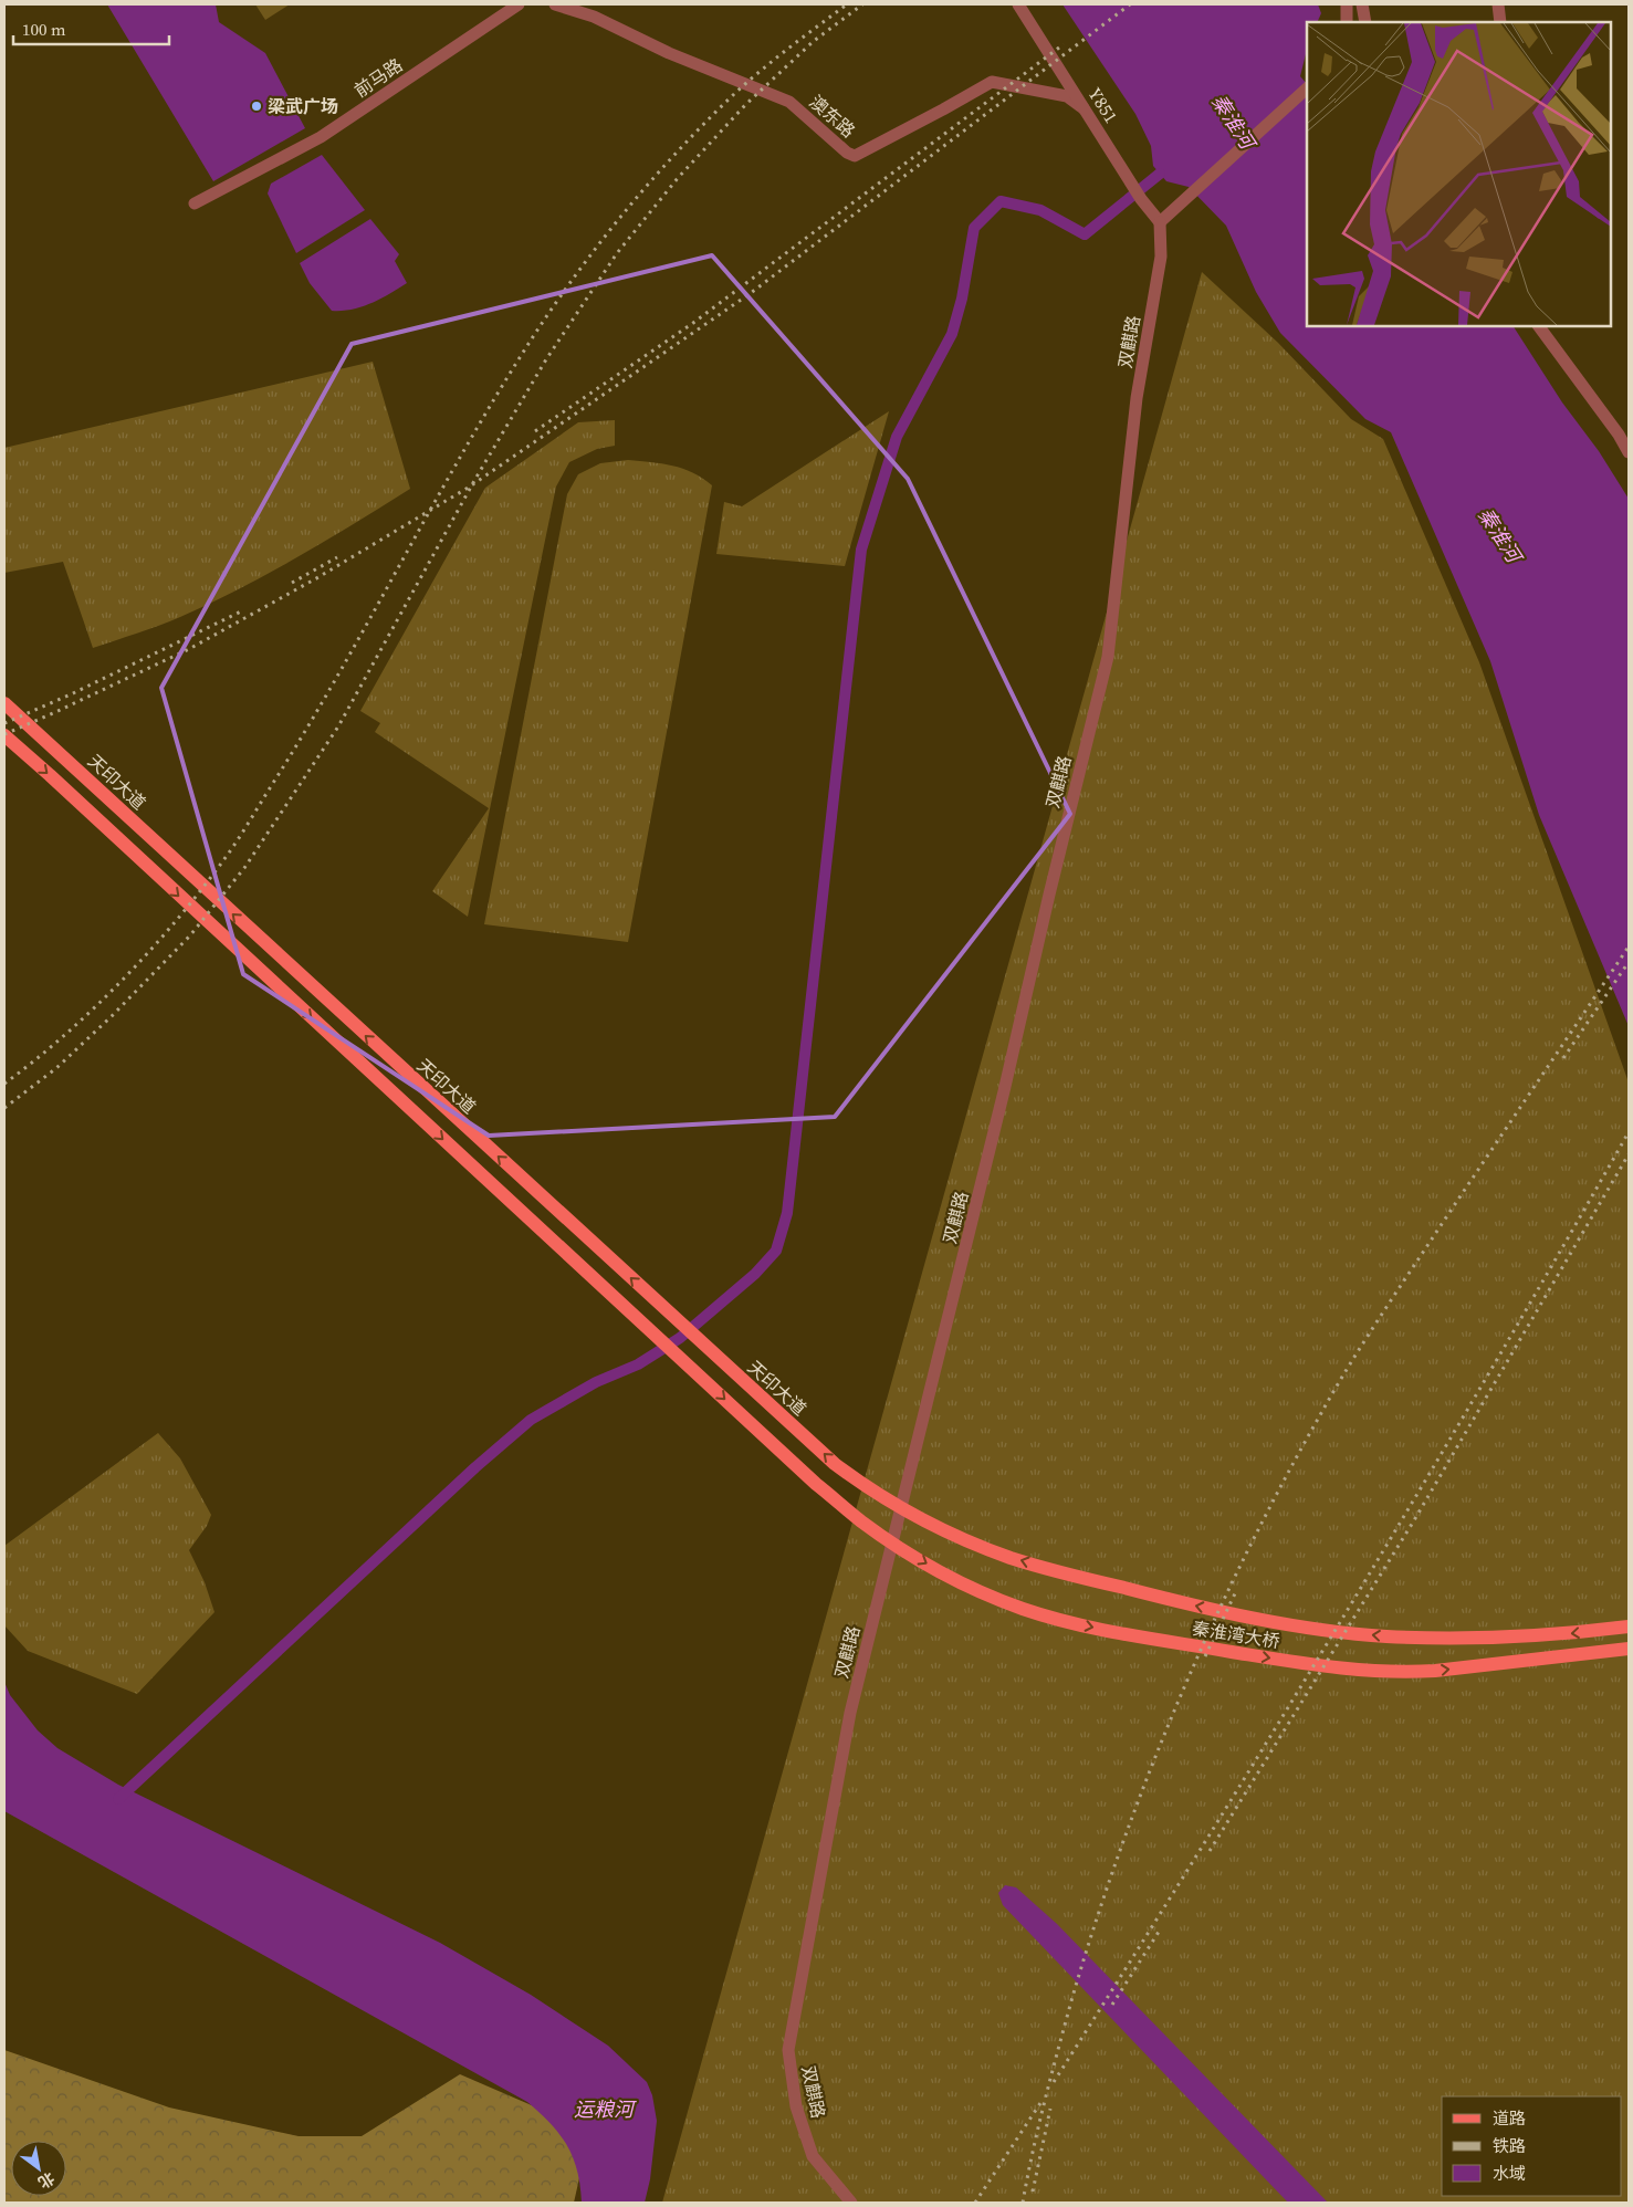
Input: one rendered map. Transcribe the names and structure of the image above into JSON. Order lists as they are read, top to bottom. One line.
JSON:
{"streets":{"main road":["天印大道","秦淮湾大桥"],"street":["前马路","Y851","澳东路","双麒路"]},"crossings":[["Y851","澳东路"],["Y851","双麒路"],["天印大道","秦淮湾大桥"]],"one_way":["天印大道"],"water":["秦淮河","运粮河"],"places":["梁武广场"],"legend":["道路","铁路","水域"],"scale_bar":"100 m","north":"bottom right"}
